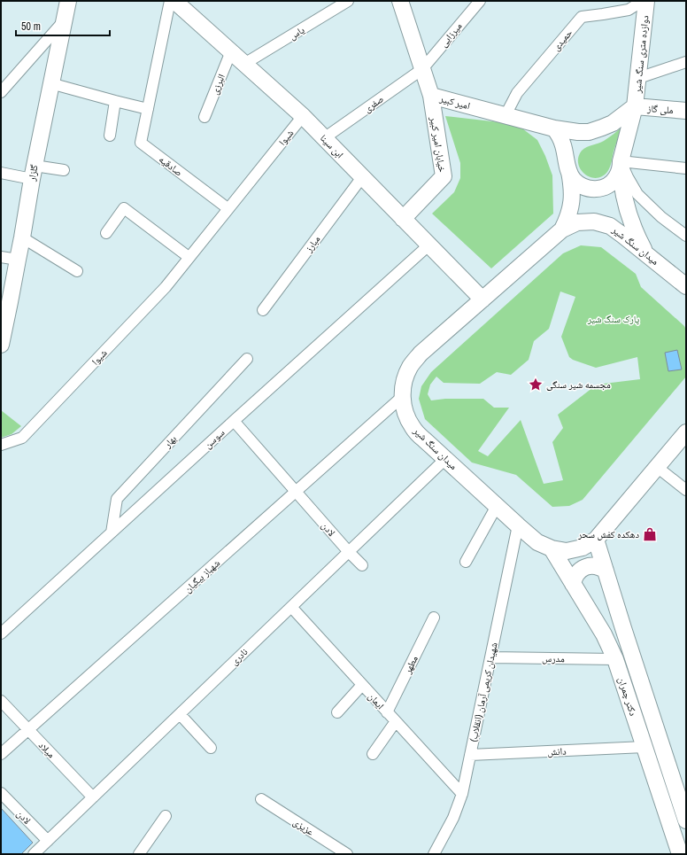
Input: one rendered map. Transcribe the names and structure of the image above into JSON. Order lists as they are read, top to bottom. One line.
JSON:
{"streets":{"main road":["دوازده متری سنگ شیر","امیر کبیر","ملی گاز","خیابان امیر کبیر","ابن سینا","گلزار","میدان سنگ شیر","دکتر چمران"],"street":["یاس","میرزایی","حمیدی","البرزی","صفری","شیوا","صادقیه","مبارز","سوسن","بهار","لادن","شهباز بیگیان","نادری","مدرس","مطهر","شهیدان کریمی آرمان (انقلاب)","ایمان","میلاد","دانش","عزیزی"]},"crossings":[["یاس","ابن سینا"],["میرزایی","امیر کبیر"],["میرزایی","صفری"],["حمیدی","امیر کبیر"],["دوازده متری سنگ شیر","امیر کبیر"],["دوازده متری سنگ شیر","ملی گاز"],["البرزی","ابن سینا"],["امیر کبیر","صفری"],["امیر کبیر","ملی گاز"],["امیر کبیر","خیابان امیر کبیر"],["صفری","ابن سینا"],["شیوا","ابن سینا"],["شیوا","صادقیه"],["خیابان امیر کبیر","ابن سینا"],["ابن سینا","مبارز"],["ابن سینا","میدان سنگ شیر"],["ابن سینا","سوسن"],["میدان سنگ شیر","شهباز بیگیان"],["میدان سنگ شیر","نادری"],["میدان سنگ شیر","شهیدان کریمی آرمان (انقلاب)"],["میدان سنگ شیر","دکتر چمران"],["سوسن","بهار"],["سوسن","لادن"],["لادن","شهباز بیگیان"],["لادن","نادری"],["شهباز بیگیان","میلاد"],["نادری","ایمان"],["نادری","میلاد"],["مدرس","شهیدان کریمی آرمان (انقلاب)"],["مدرس","دکتر چمران"],["مطهر","ایمان"],["شهیدان کریمی آرمان (انقلاب)","ایمان"],["شهیدان کریمی آرمان (انقلاب)","دانش"],["دکتر چمران","دانش"]],"parks":["پارک سنگ شیر"],"places":{"place":["مجسمه شیر سنگی"],"shop":["دهکده کفش سحر"]},"scale_bar":"50 m"}
